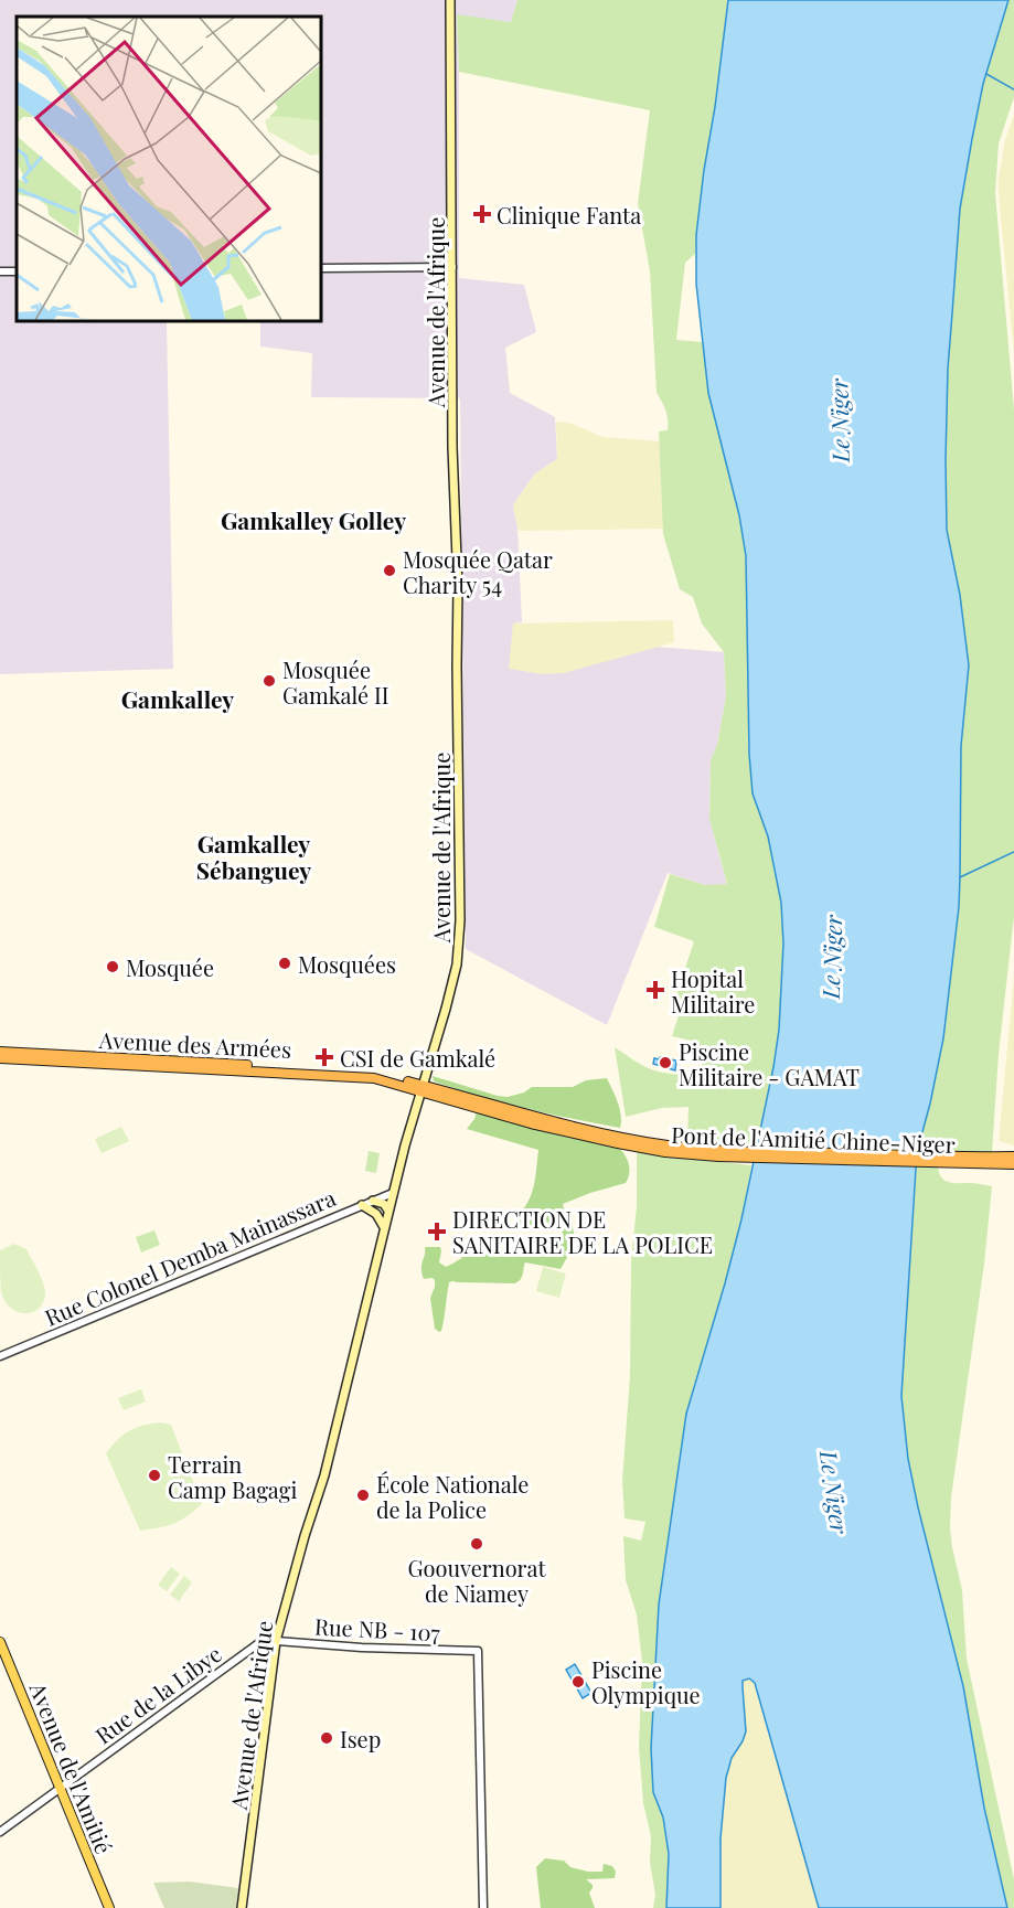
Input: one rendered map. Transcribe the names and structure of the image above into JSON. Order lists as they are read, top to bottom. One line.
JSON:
{"streets":{"highway":["Avenue des Armées","Pont de l'Amitié Chine-Niger"],"main road":["Avenue de l'Afrique","Avenue de l'Amitié"],"street":["Rue Colonel Demba Mainassara","Rue NB - 107","Rue de la Libye"]},"crossings":[["Avenue de l'Afrique","Avenue des Armées"],["Avenue de l'Afrique","Rue Colonel Demba Mainassara"],["Avenue de l'Afrique","Rue NB - 107"],["Avenue de l'Afrique","Rue de la Libye"],["Avenue des Armées","Pont de l'Amitié Chine-Niger"],["Rue NB - 107","Rue de la Libye"],["Rue de la Libye","Avenue de l'Amitié"]],"districts":["Gamkalley Golley","Gamkalley","Gamkalley Sébanguey"],"water":["Le Niger"],"places":{"health":["Clinique Fanta","Hopital Militaire","CSI de Gamkalé","DIRECTION DE SANITAIRE DE LA POLICE"],"other":["Mosquée Qatar Charity 54","Mosquée Gamkalé II","Mosquées","Mosquée","Piscine Militaire - GAMAT","Terrain Camp Bagagi","École Nationale de la Police","Goouvernorat de Niamey","Piscine Olympique","Isep"]}}
